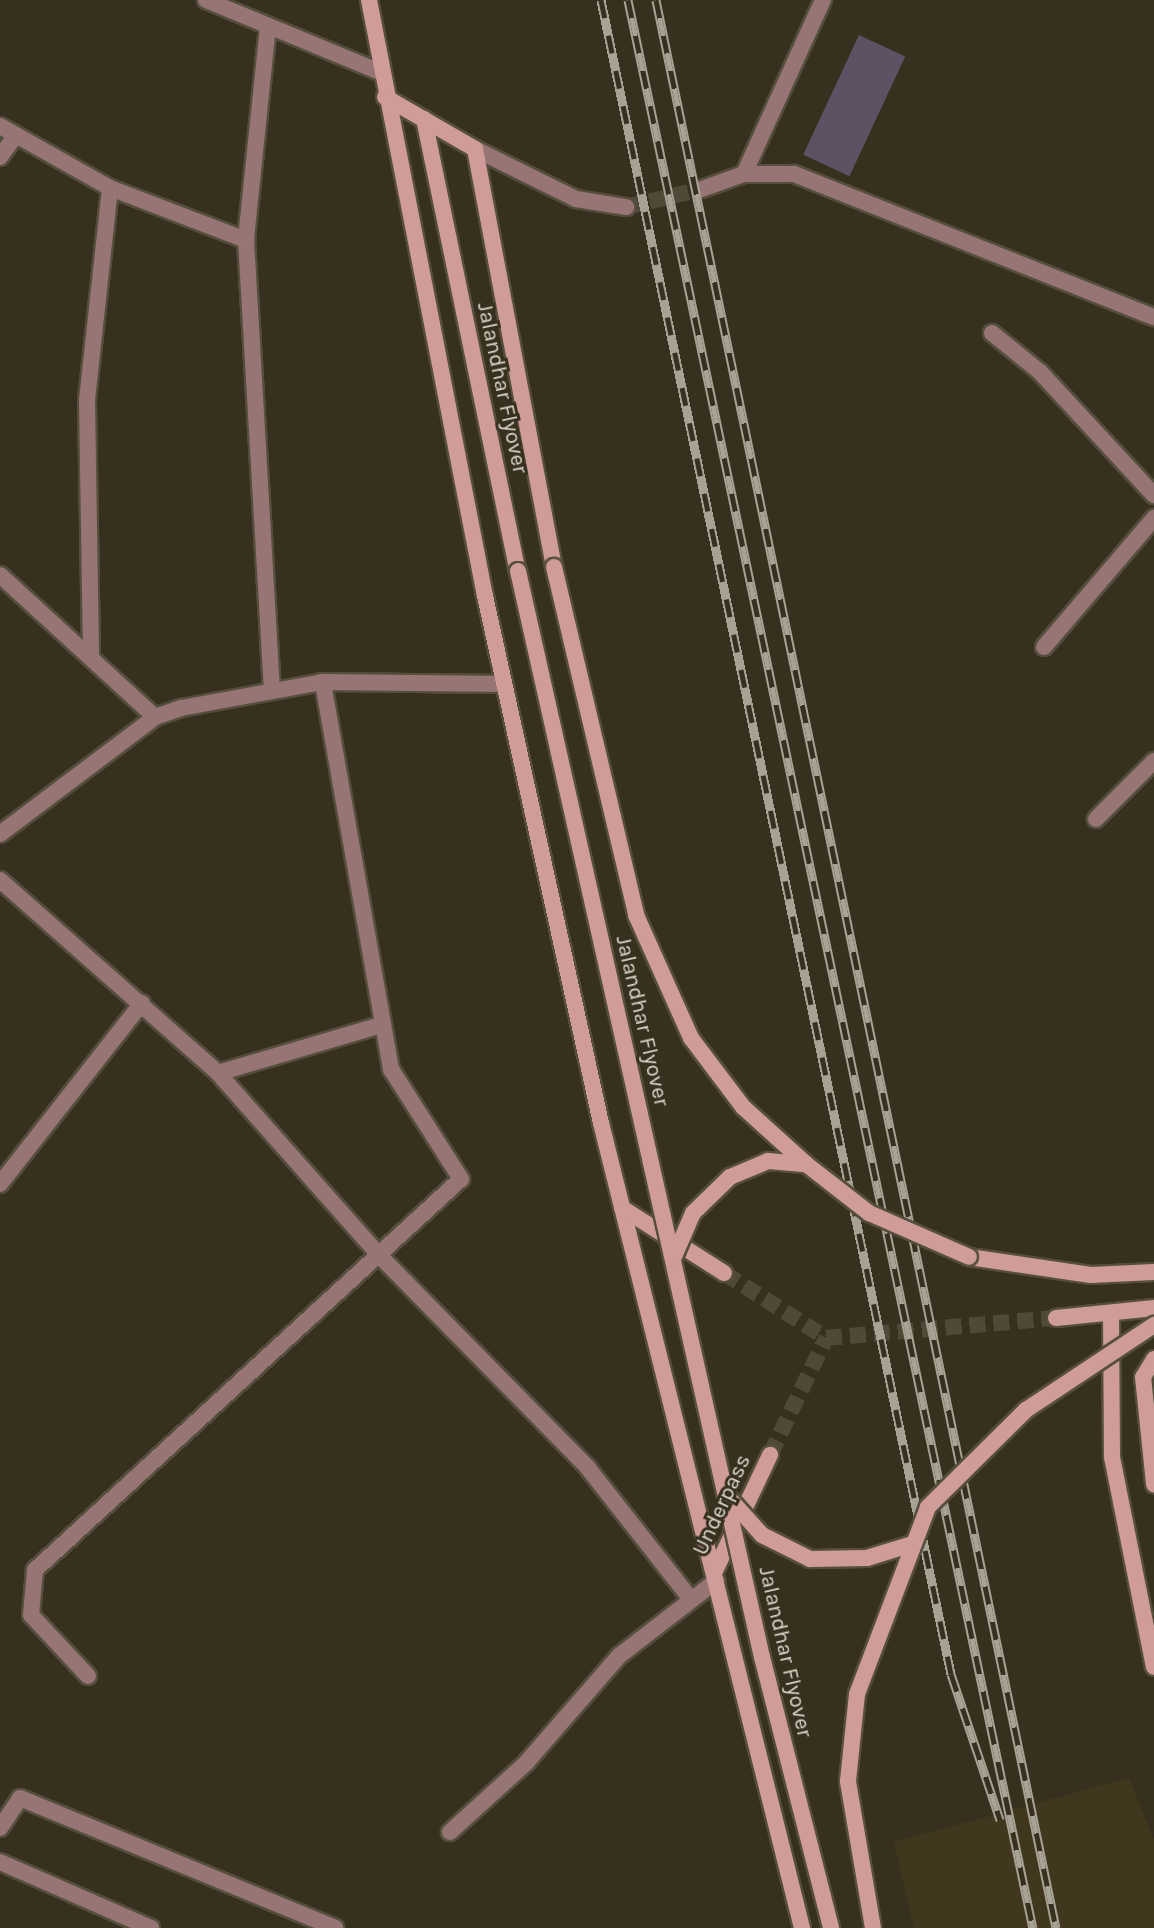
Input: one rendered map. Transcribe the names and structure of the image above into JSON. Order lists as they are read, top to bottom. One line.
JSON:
{"streets":{"main road":["Jalandhar Flyover","Underpass"]}}
